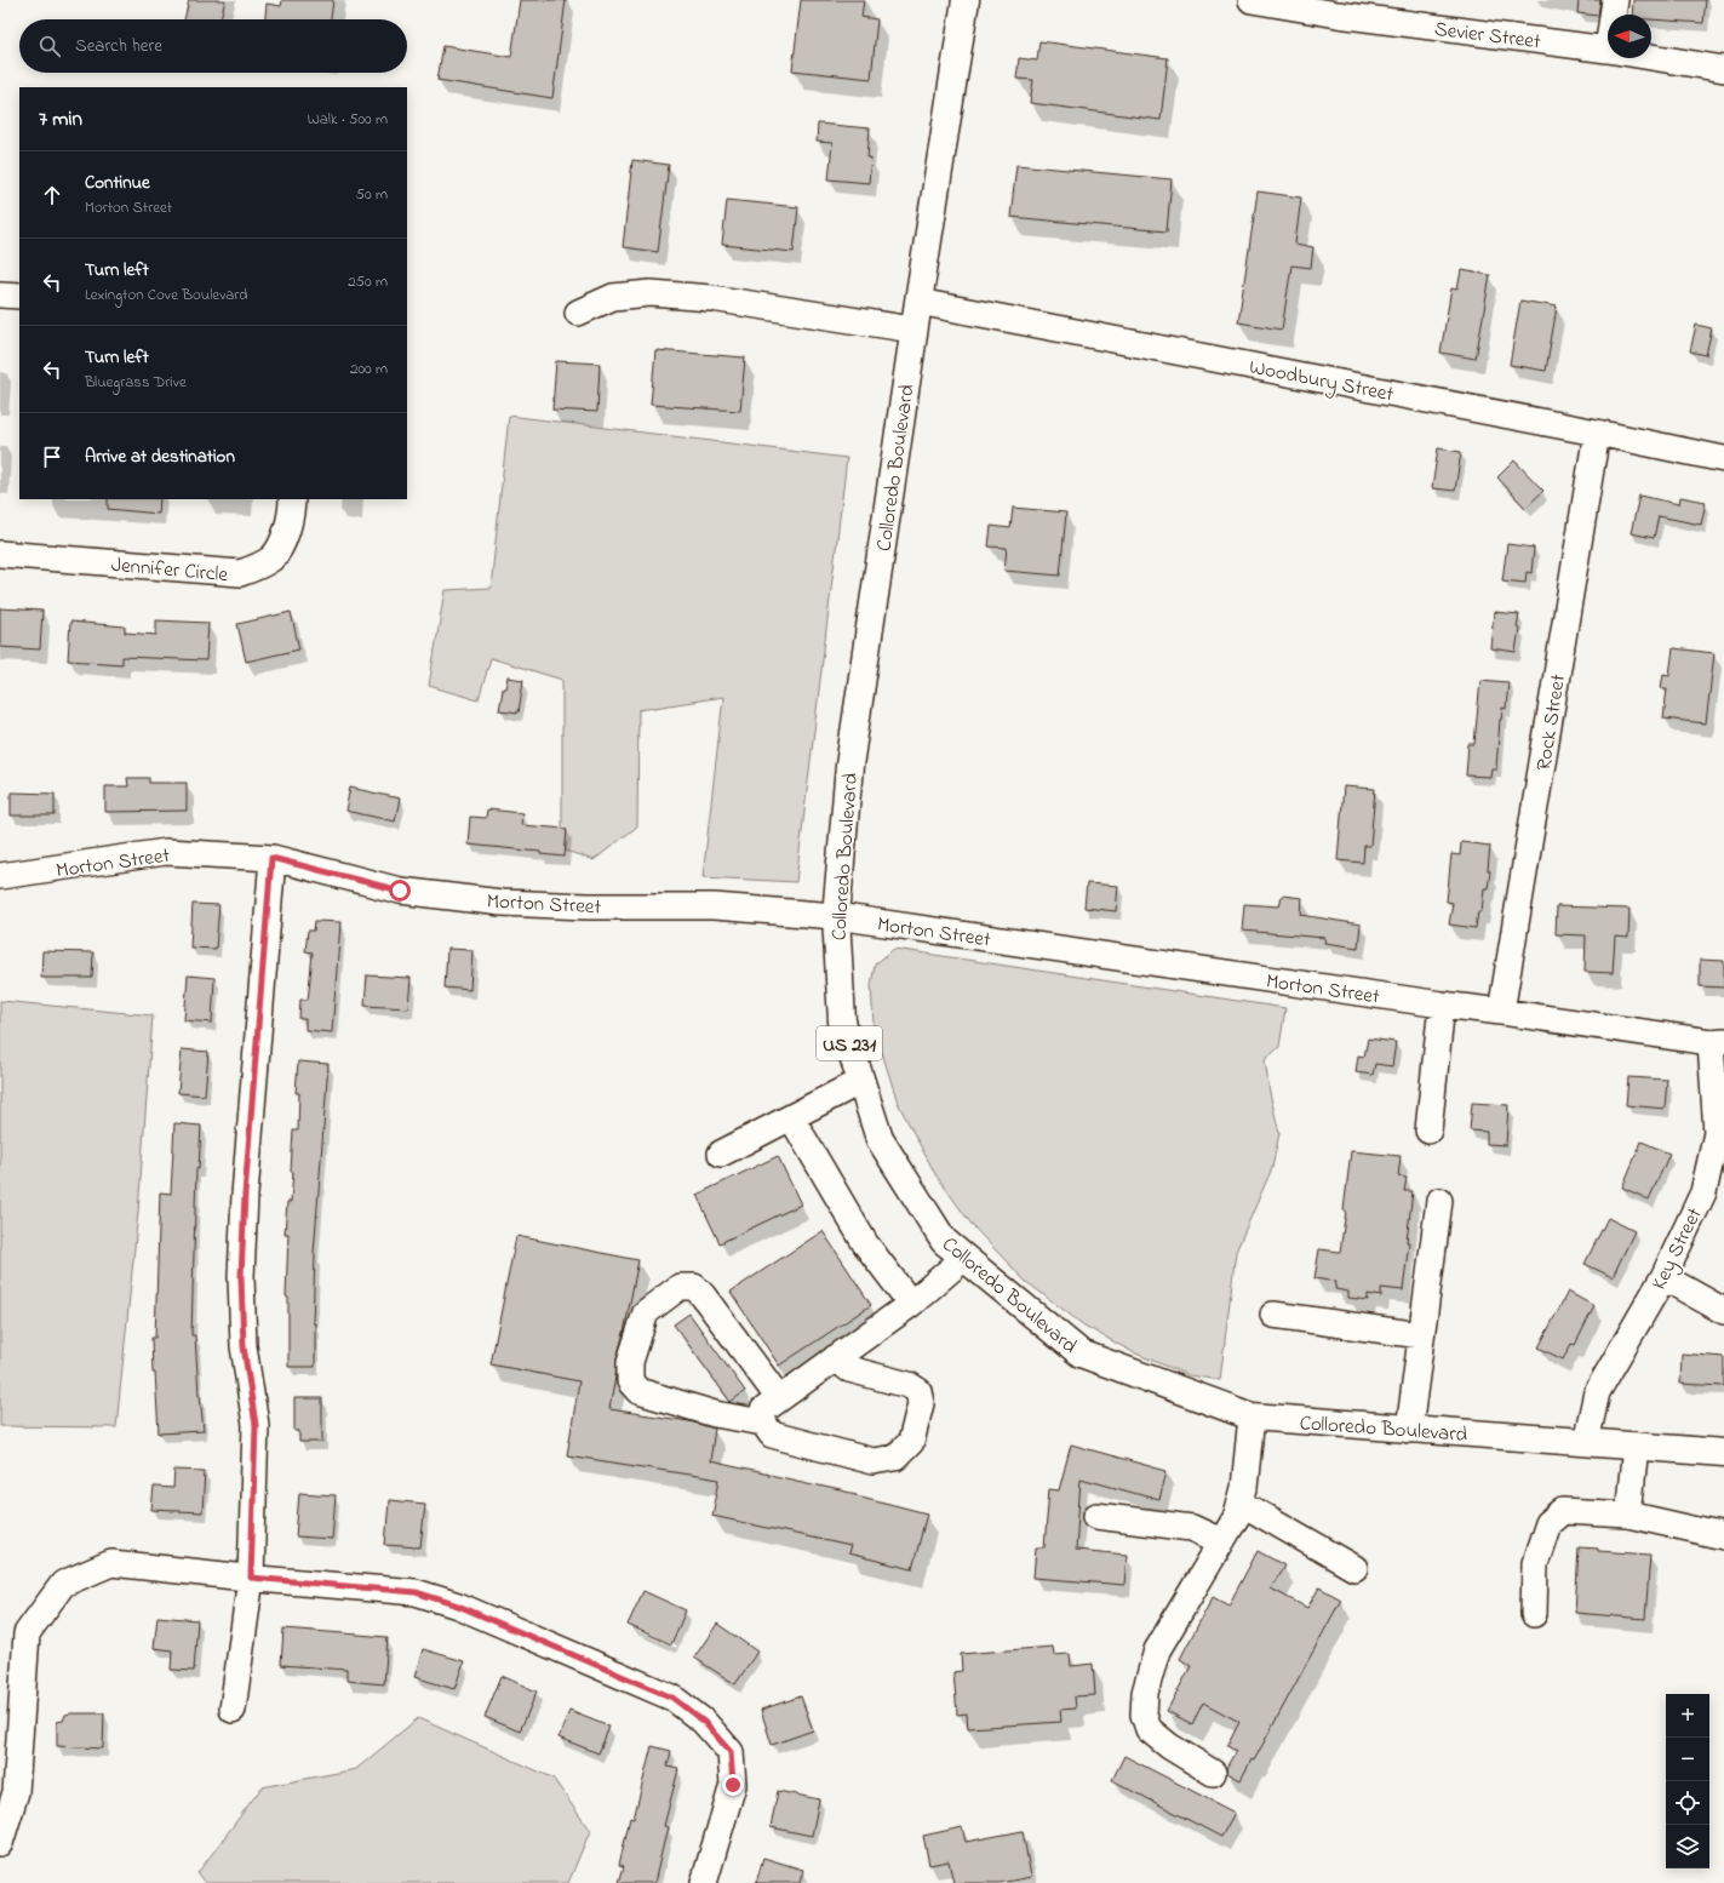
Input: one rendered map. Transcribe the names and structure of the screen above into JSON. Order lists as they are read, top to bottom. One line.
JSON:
{"streets":{"highway":["Colloredo Boulevard","US 231"],"street":["Sevier Street","Woodbury Street","Jennifer Circle","Rock Street","Morton Street","Key Street"]},"crossings":[["Woodbury Street","Colloredo Boulevard"],["Woodbury Street","Rock Street"],["Colloredo Boulevard","Morton Street"],["Colloredo Boulevard","Key Street"],["Rock Street","Morton Street"],["Morton Street","Key Street"]],"north":"left","page":{"search":"Search here","heading":["7 min","Walk · 500 m"],"list":[["Continue","Morton Street","50 m"],["Turn left","Lexington Cove Boulevard","250 m"],["Turn left","Bluegrass Drive","200 m"],"Arrive at destination"],"map_buttons":["+","−"]}}
